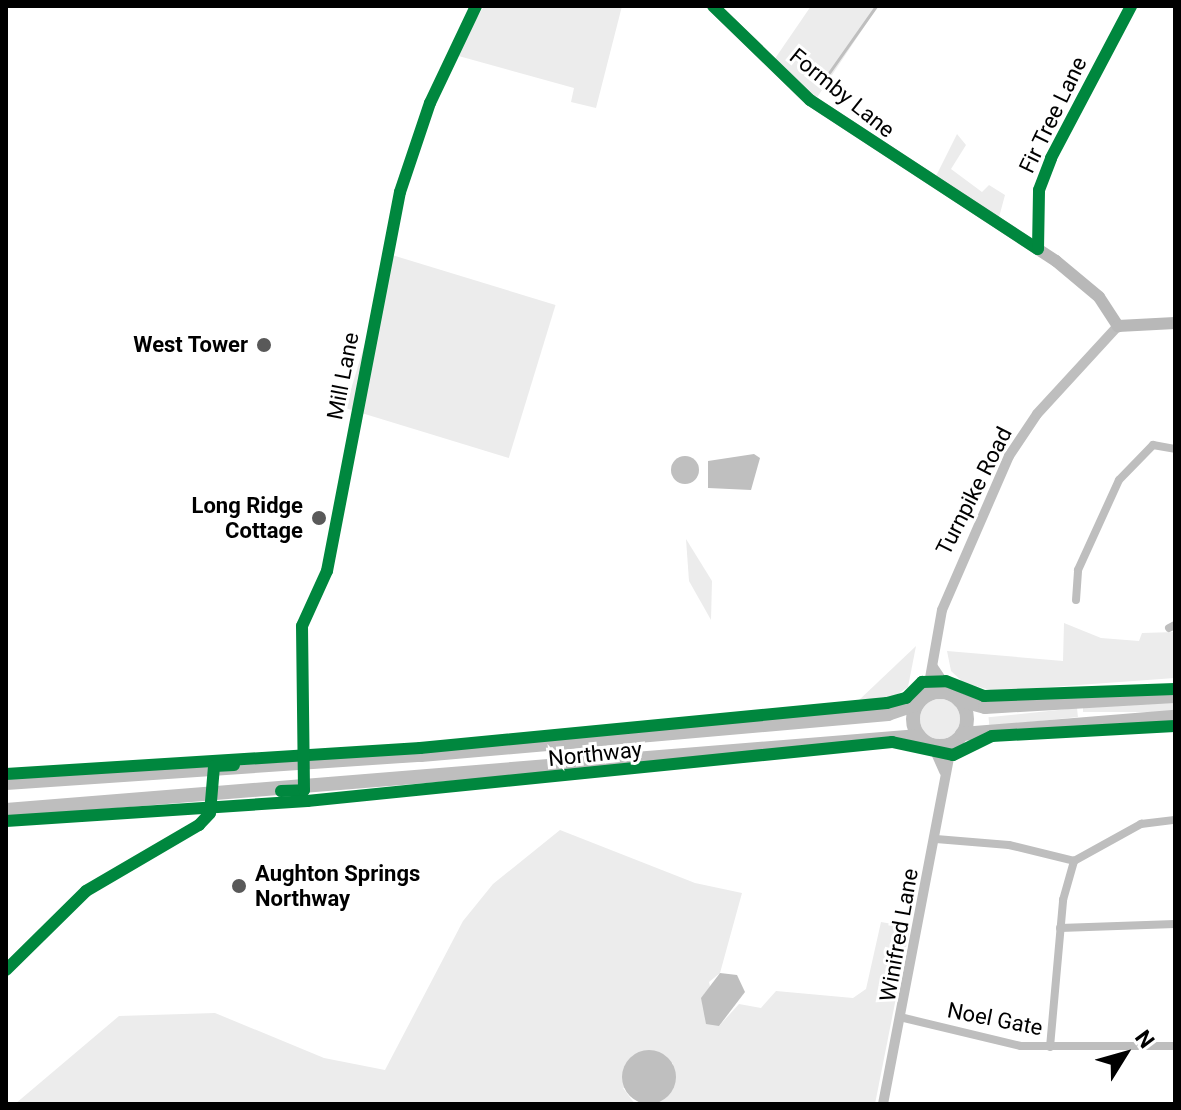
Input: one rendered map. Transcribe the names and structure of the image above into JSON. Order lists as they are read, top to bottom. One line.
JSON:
{"streets":{"highway":["Northway"],"main road":["Formby Lane"],"street":["Fir Tree Lane","Mill Lane","Turnpike Road","Winifred Lane","Noel Gate"]},"crossings":[["Formby Lane","Fir Tree Lane"],["Formby Lane","Turnpike Road"],["Mill Lane","Northway"],["Turnpike Road","Northway"],["Northway","Winifred Lane"],["Winifred Lane","Noel Gate"]],"places":["West Tower","Long Ridge Cottage","Aughton Springs Northway"],"north":"top right"}
